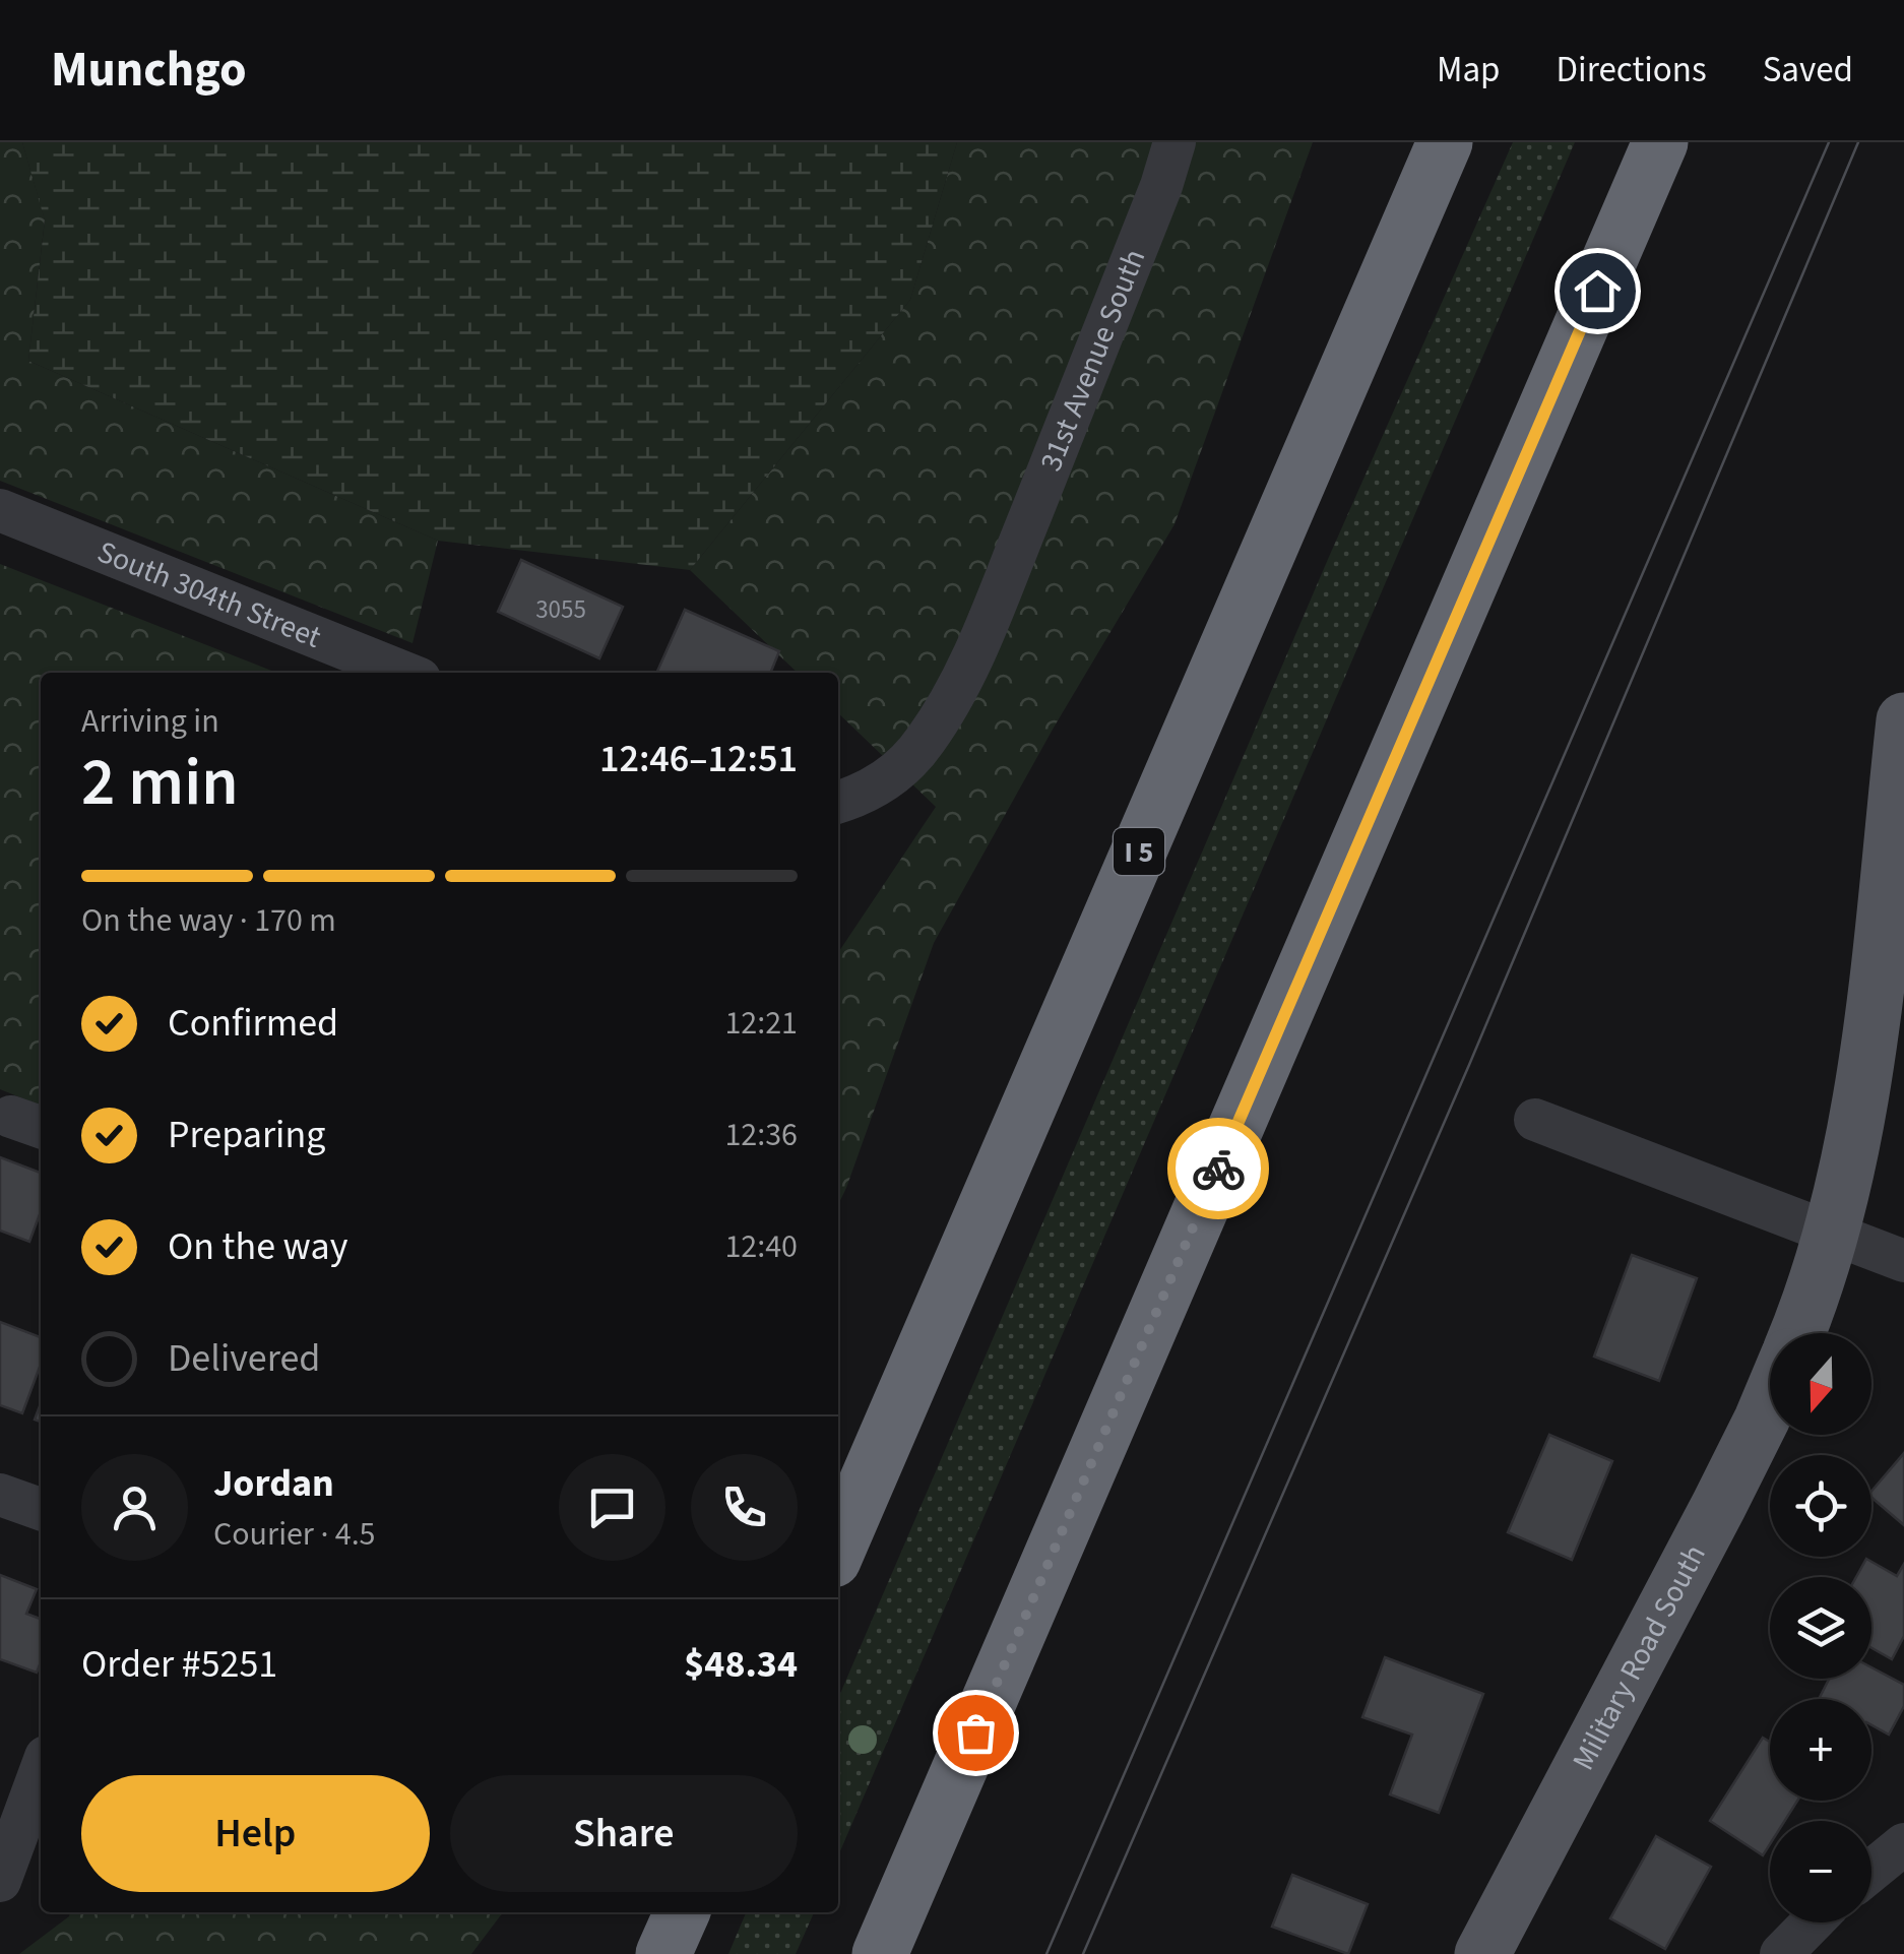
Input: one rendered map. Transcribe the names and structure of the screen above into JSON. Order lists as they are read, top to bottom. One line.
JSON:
{"streets":{"highway":["I 5"],"main road":["Military Road South"],"street":["31st Avenue South","South 304th Street"]},"house_numbers":["3055"],"north":"bottom","page":{"header":"Munchgo","nav":["Map","Directions","Saved"],"heading":["2 min","Arriving in","12:46–12:51"],"panel":["Jordan","Courier · 4.5","Order #5251","$48.34"],"bar":"On the way · 170 m","list":[["Confirmed","12:21"],["Preparing","12:36"],["On the way","12:40"],"Delivered"],"map_buttons":["+","−"],"buttons":["Help","Share"]}}
